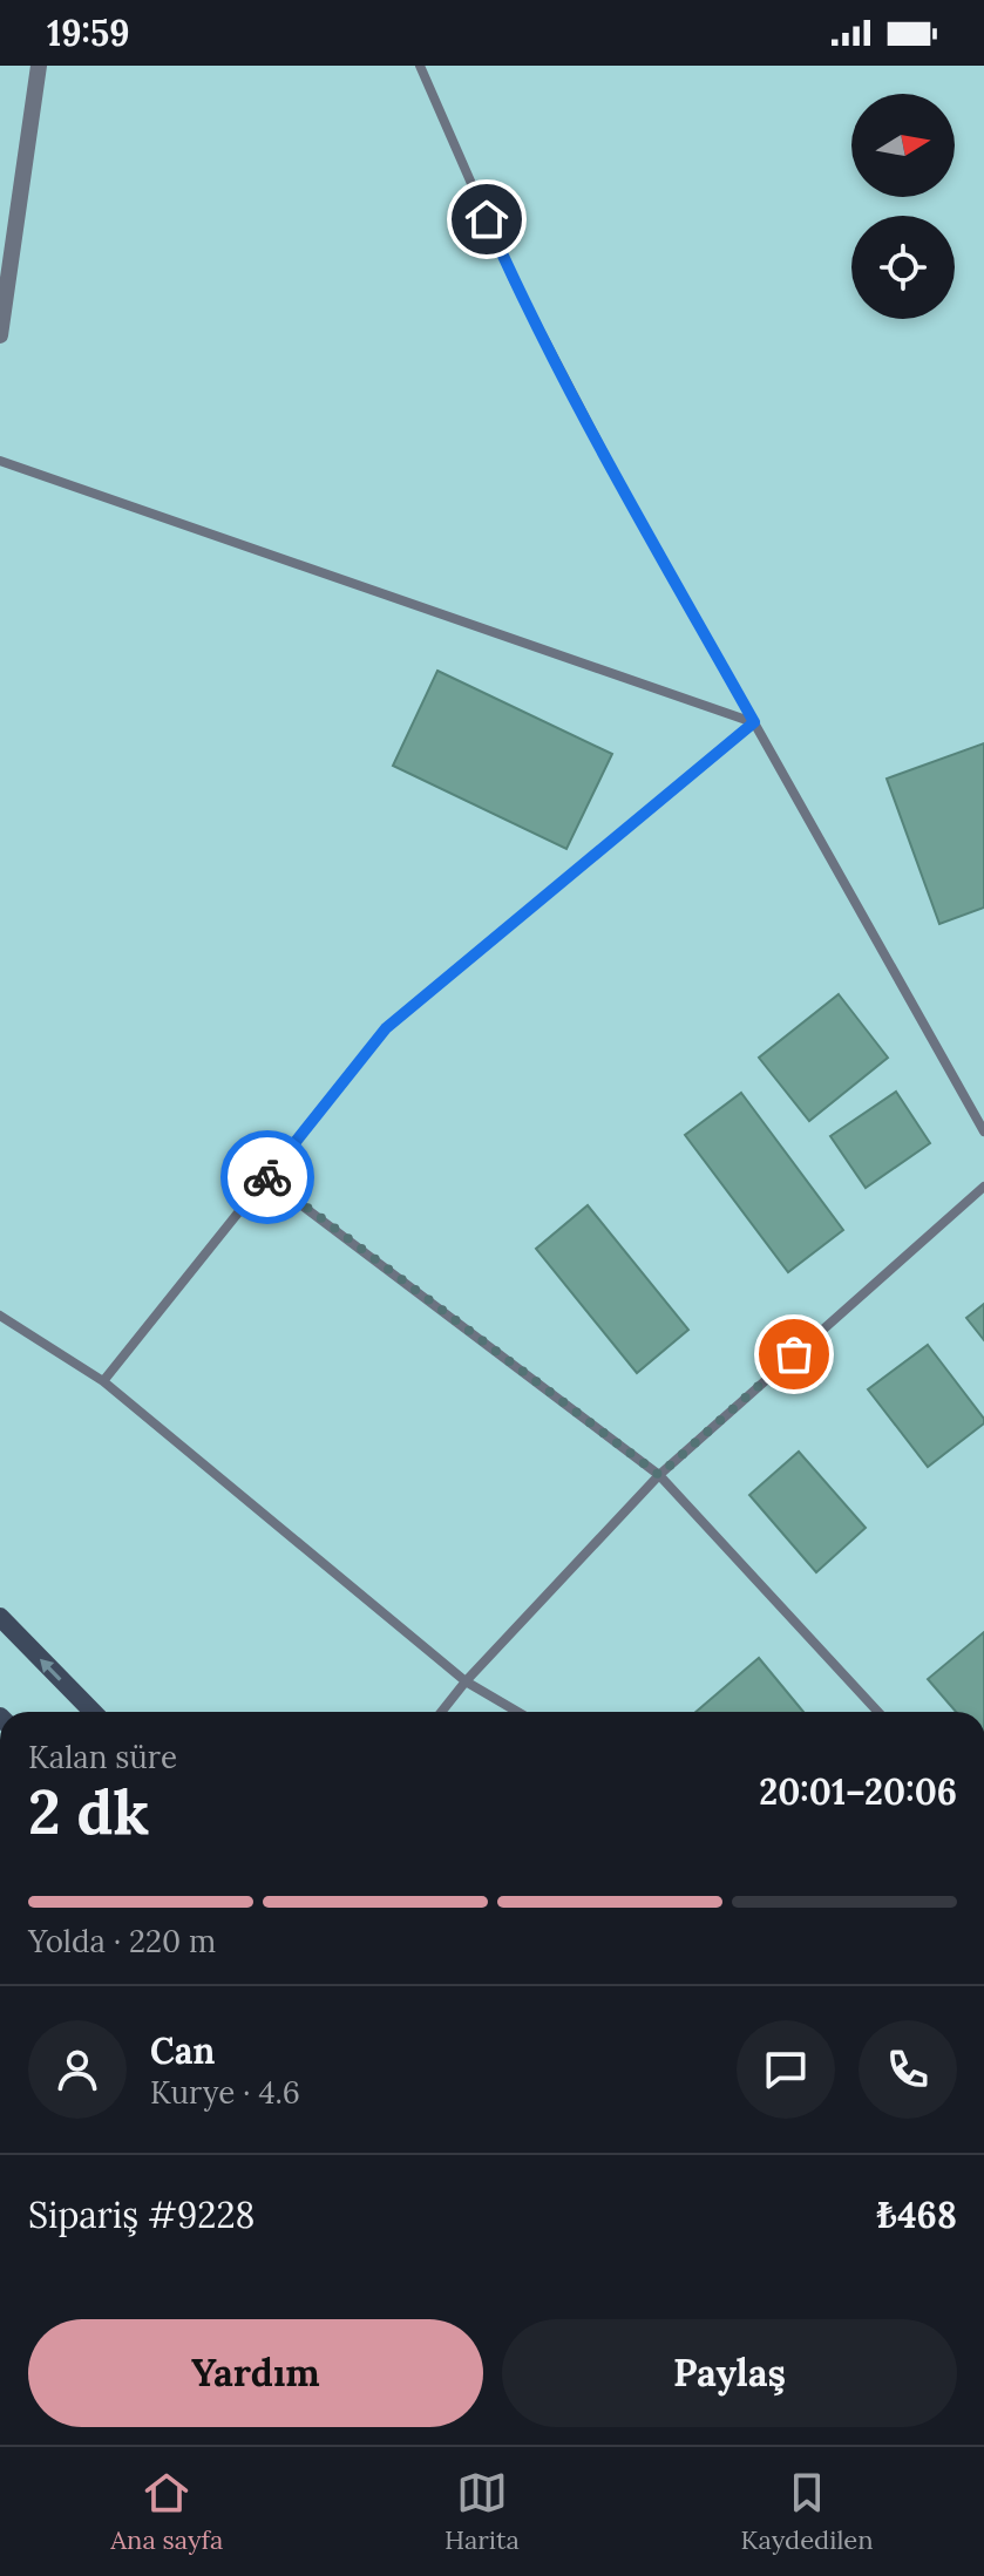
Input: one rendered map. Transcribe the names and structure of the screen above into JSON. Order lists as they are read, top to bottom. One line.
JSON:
{"north":"right","page":{"status":"19:59","heading":["2 dk","Kalan süre","20:01–20:06"],"panel":["Can","Kurye · 4.6","Sipariş #9228","₺468"],"bar":"Yolda · 220 m","buttons":["Yardım","Paylaş"],"tabs":["Ana sayfa","Harita","Kaydedilen"]}}
